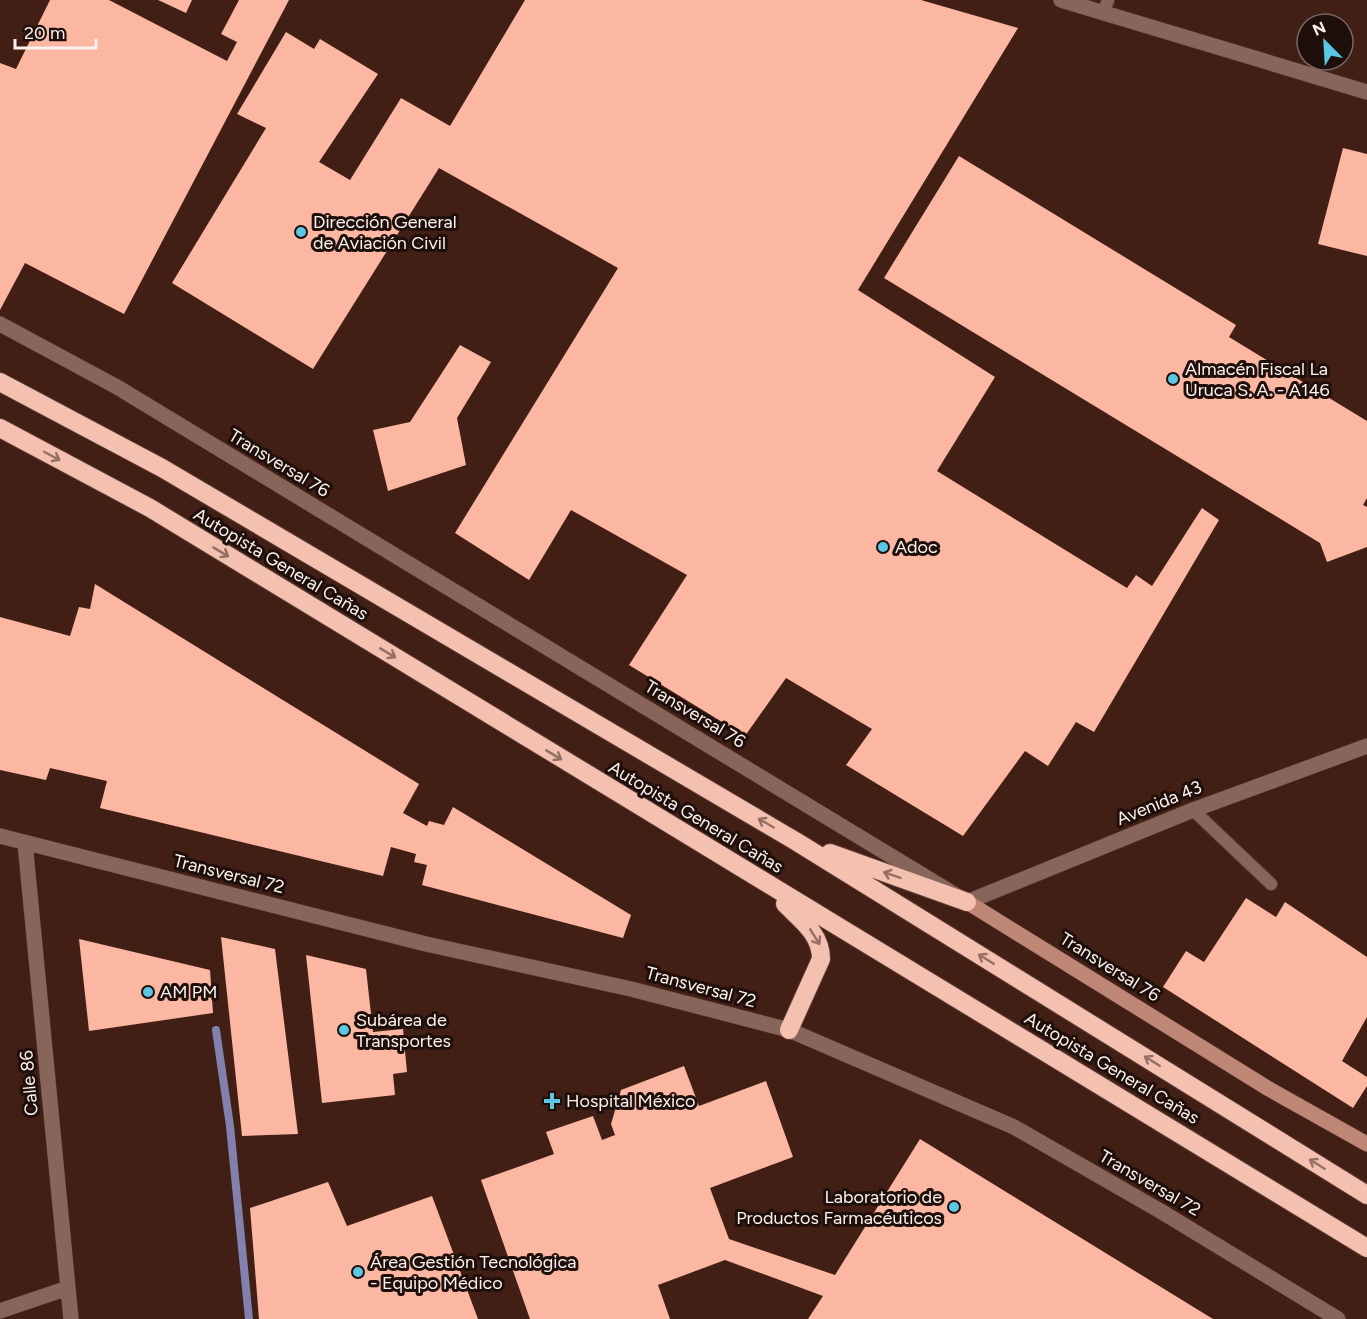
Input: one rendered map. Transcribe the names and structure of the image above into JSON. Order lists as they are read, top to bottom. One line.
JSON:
{"streets":{"highway":["Autopista General Cañas"],"main road":["Transversal 76"],"street":["Avenida 43","Transversal 72","Calle 86"]},"crossings":[["Transversal 76","Avenida 43"],["Transversal 72","Calle 86"]],"places":{"other":["Dirección General de Aviación Civil","Almacén Fiscal La Uruca S. A. - A146","Adoc","AM PM","Subárea de Transportes","Laboratorio de Productos Farmacéuticos","Área Gestión Tecnológica - Equipo Médico"],"health":["Hospital México"]},"scale_bar":"20 m","north":"top left"}
